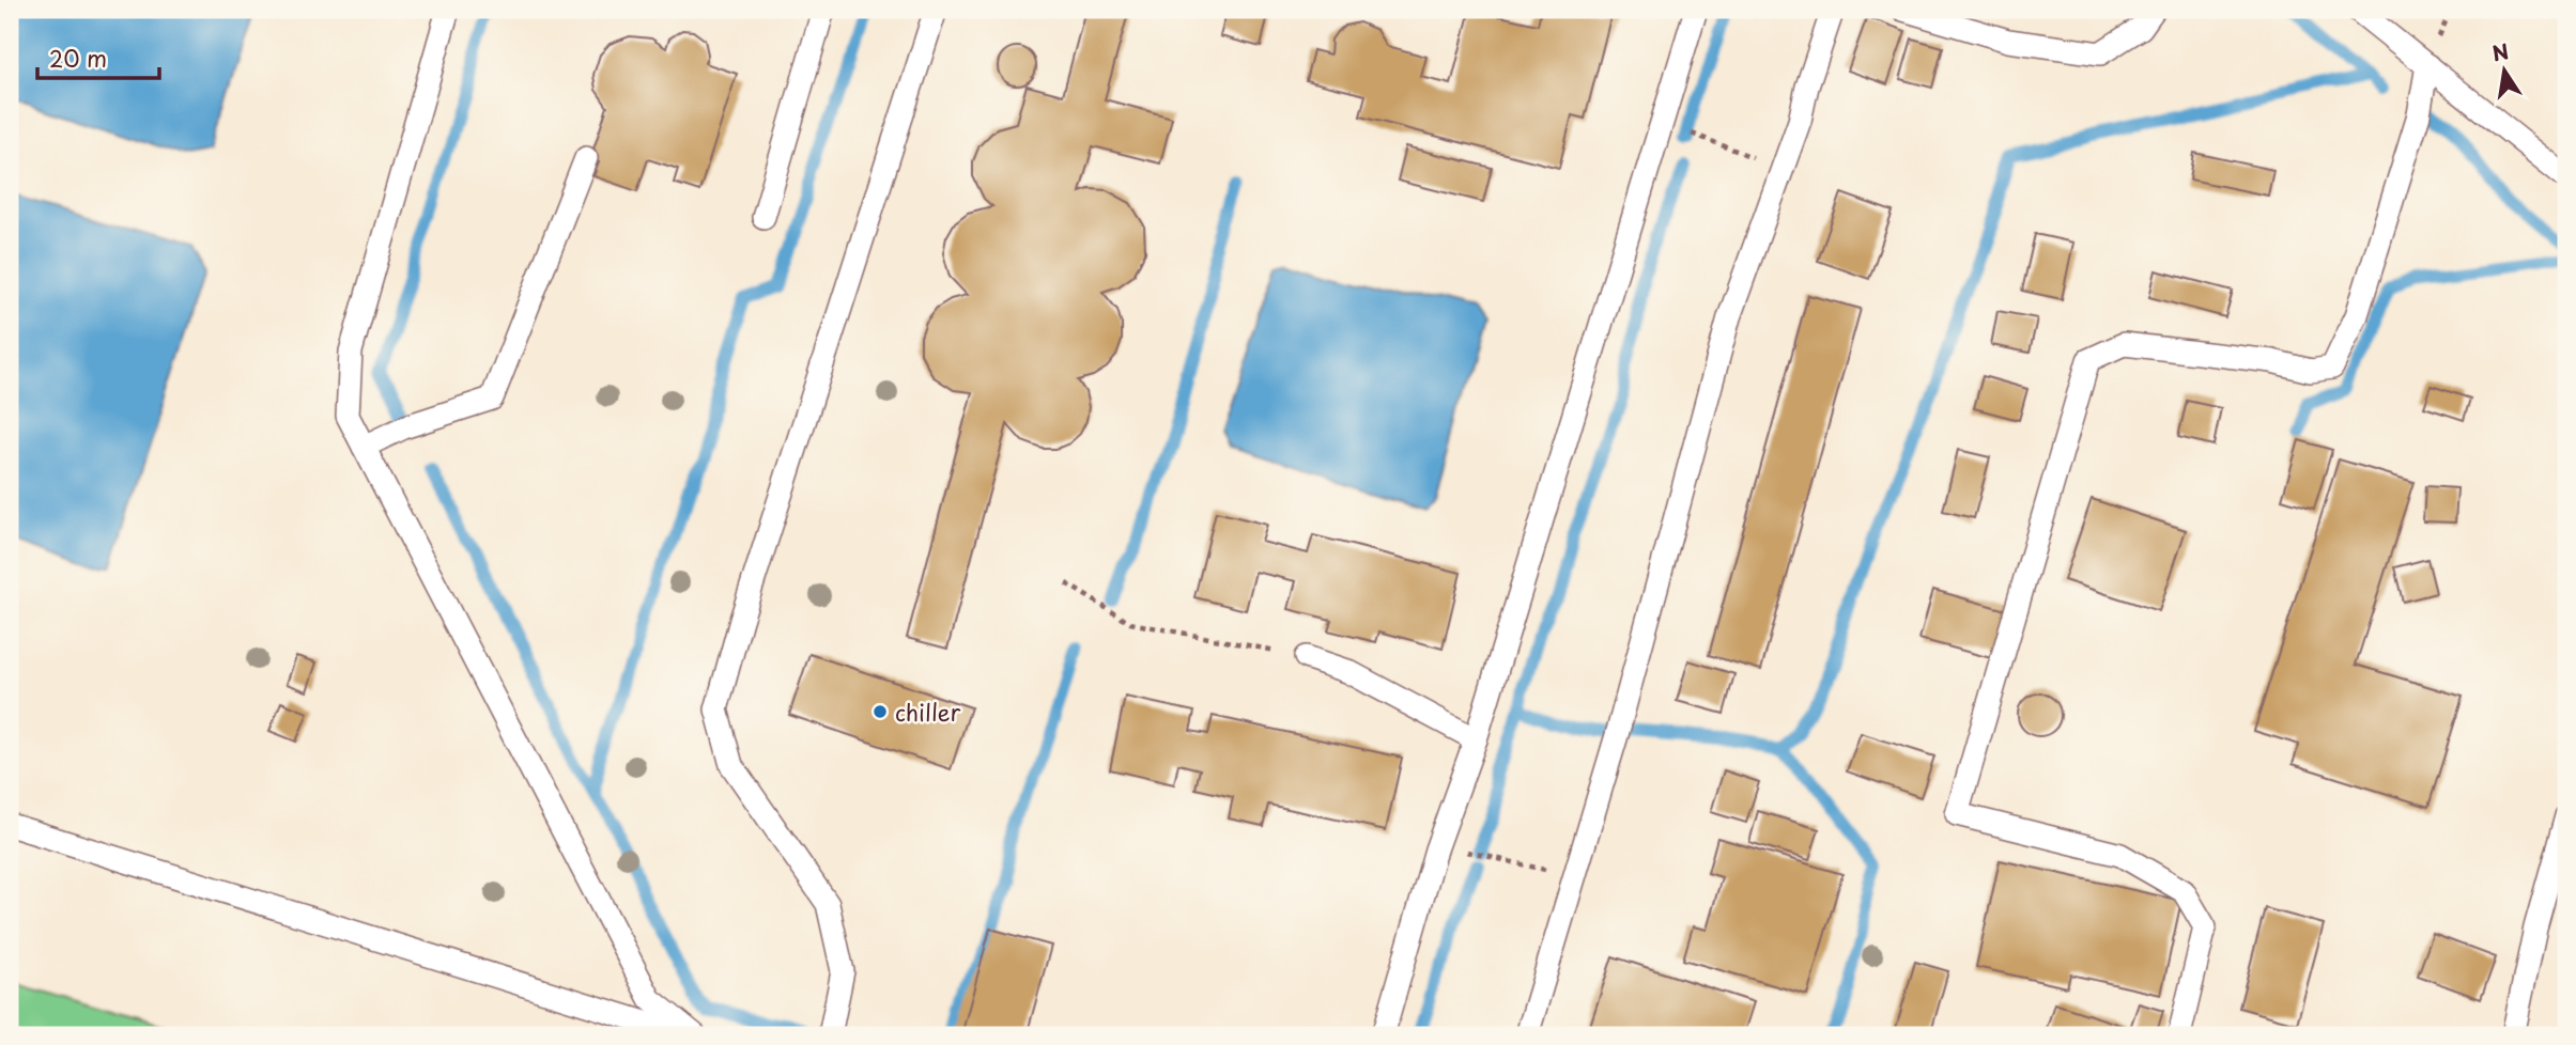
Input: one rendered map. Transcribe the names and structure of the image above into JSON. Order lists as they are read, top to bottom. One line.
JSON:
{"places":["chiller"],"scale_bar":"20 m","north":"top"}
